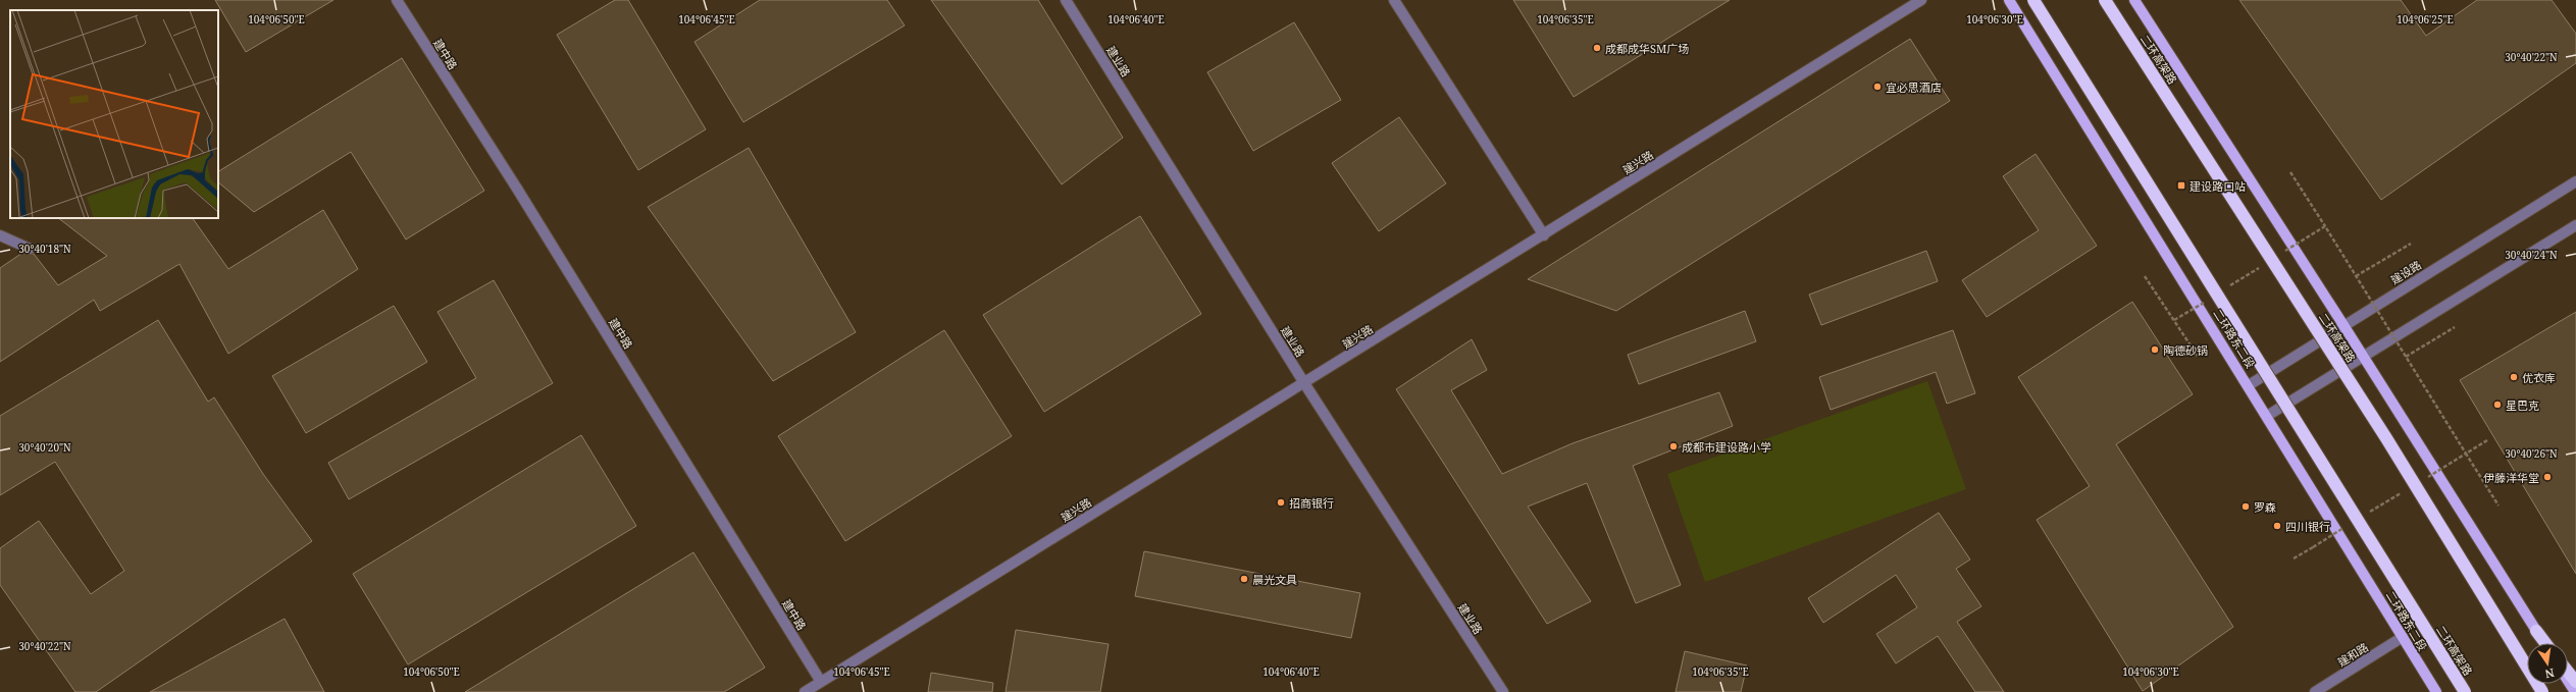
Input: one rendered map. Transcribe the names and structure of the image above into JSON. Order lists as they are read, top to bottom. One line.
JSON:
{"streets":{"highway":["二环高架路"],"main road":["二环路东二段"],"street":["建中路","建业路","建兴路","建设路","建和路"]},"crossings":[["建中路","建兴路"],["建业路","建兴路"],["建设路","二环路东二段"],["二环路东二段","建和路"]],"places":{"other":["成都成华SM广场","宜必思酒店","陶德砂锅","优衣库","星巴克","成都市建设路小学","伊藤洋华堂","招商银行","罗森","四川银行","晨光文具"],"transit":["建设路口站"]},"north":"bottom","coordinates":["104°06'50\"E","104°06'45\"E","104°06'40\"E","104°06'35\"E","104°06'30\"E","104°06'25\"E","30°40'22\"N","30°40'18\"N","30°40'24\"N","30°40'20\"N","30°40'26\"N"]}
